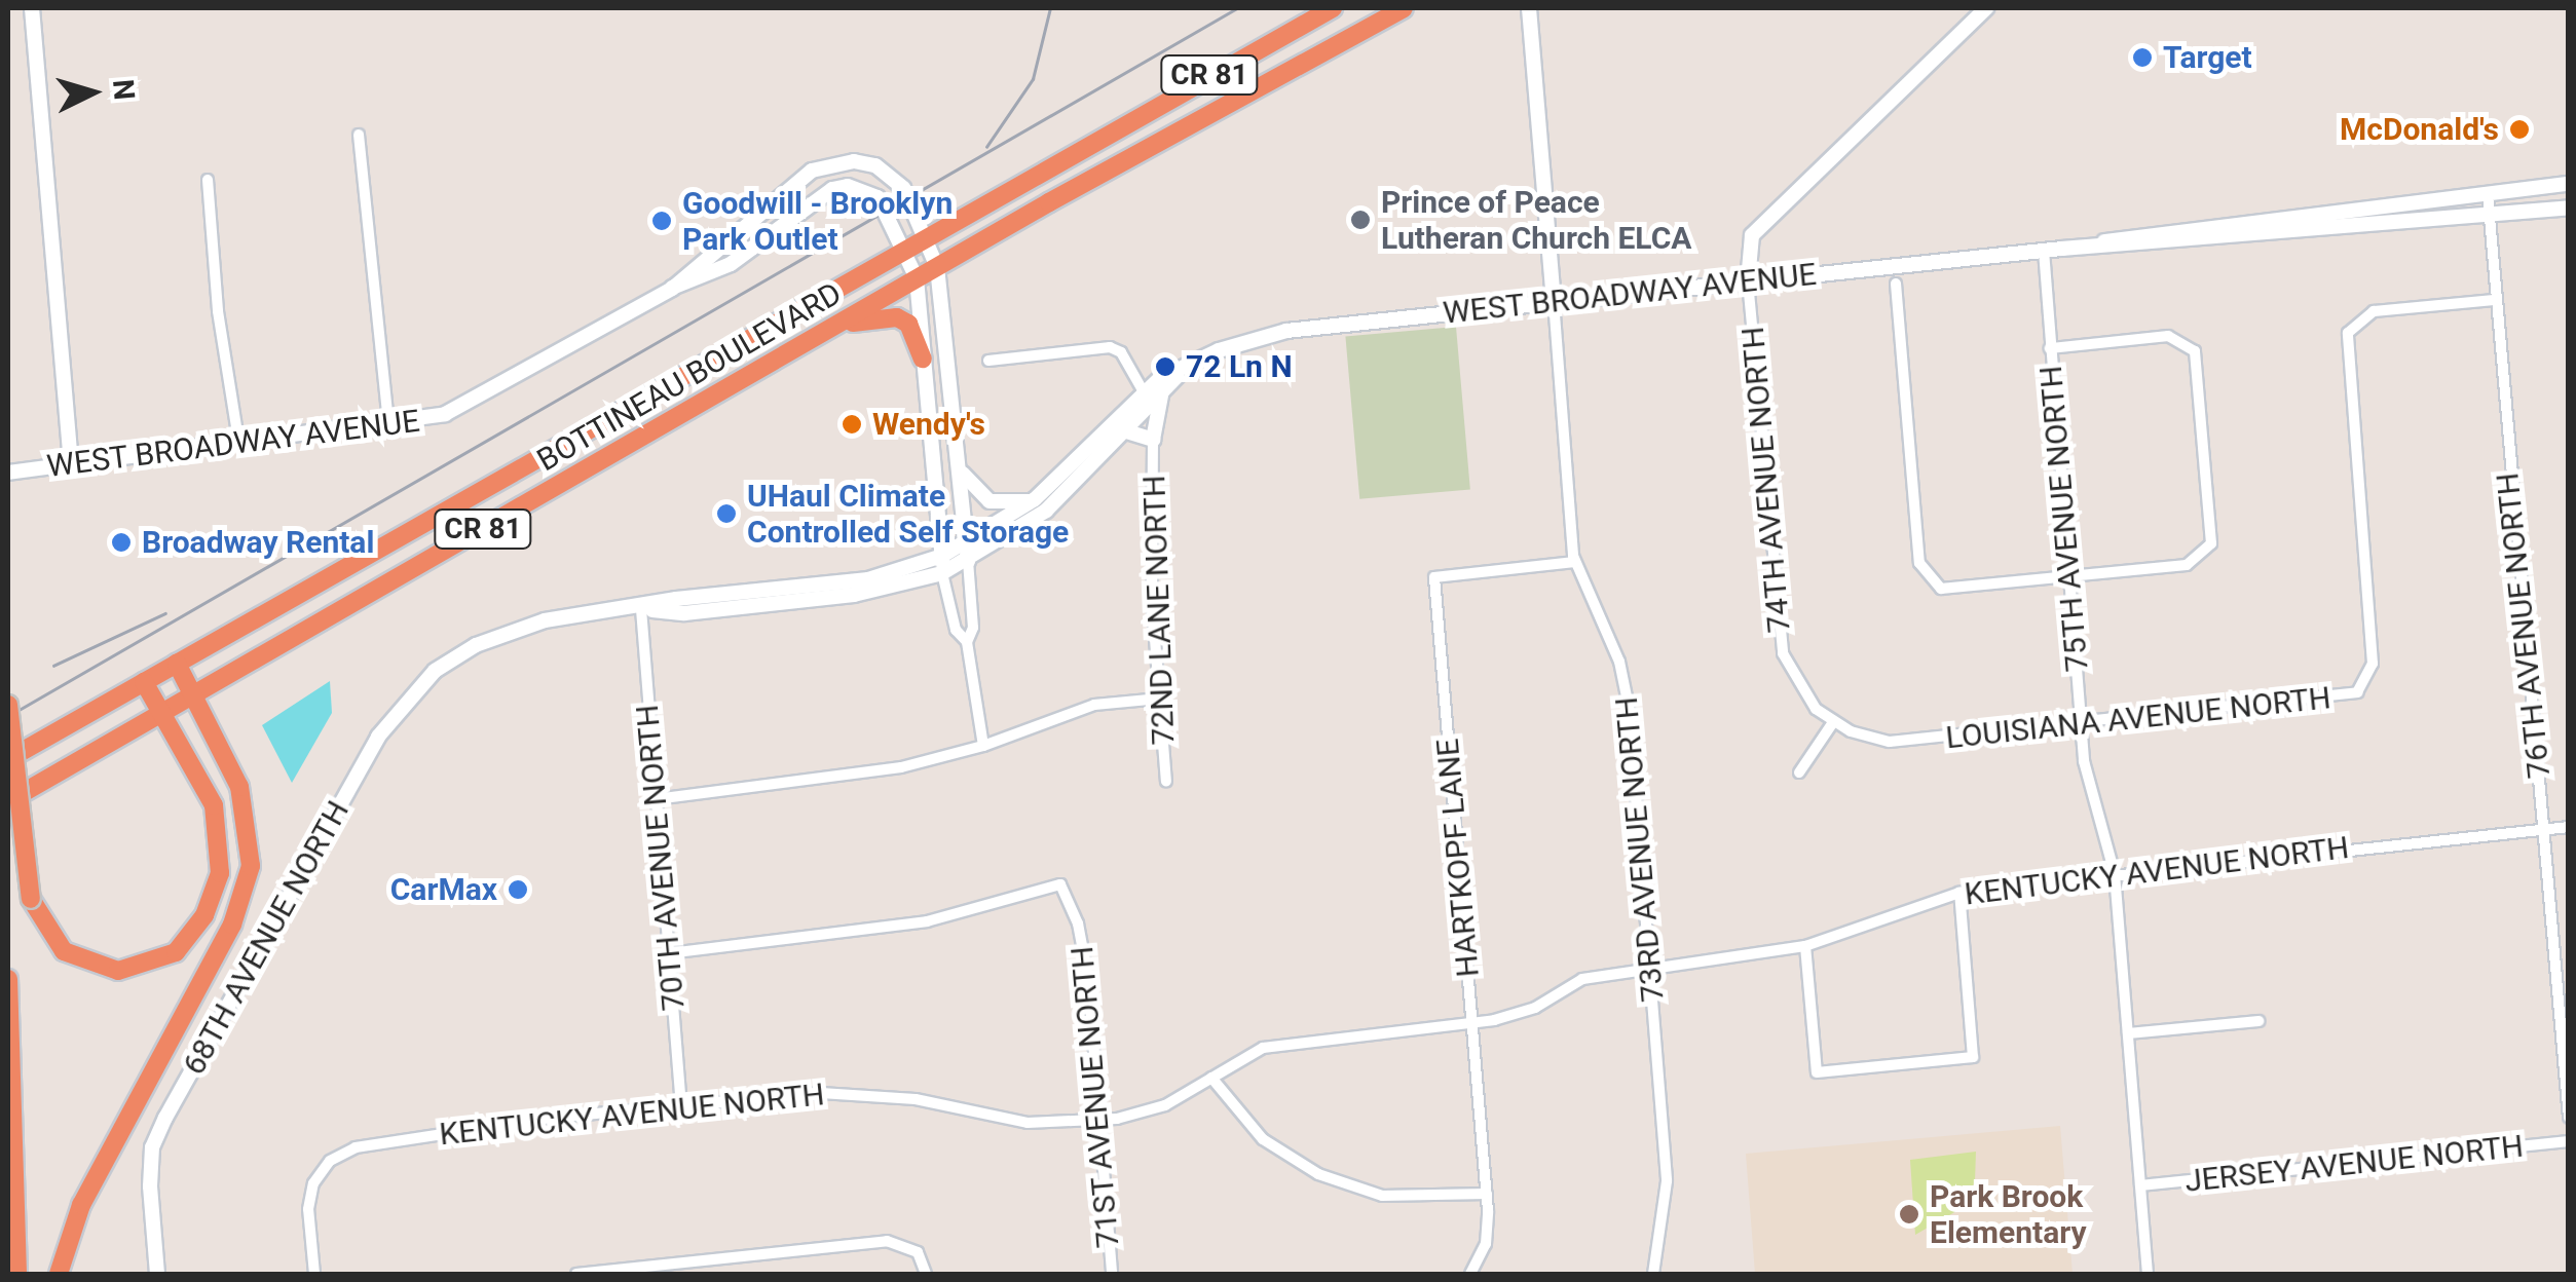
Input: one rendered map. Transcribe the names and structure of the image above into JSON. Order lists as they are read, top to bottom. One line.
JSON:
{"streets":{"highway":["CR 81","BOTTINEAU BOULEVARD"],"street":["WEST BROADWAY AVENUE","74TH AVENUE NORTH","75TH AVENUE NORTH","72ND LANE NORTH","76TH AVENUE NORTH","LOUISIANA AVENUE NORTH","73RD AVENUE NORTH","70TH AVENUE NORTH","HARTKOPF LANE","KENTUCKY AVENUE NORTH","68TH AVENUE NORTH","71ST AVENUE NORTH","JERSEY AVENUE NORTH"]},"crossings":[["WEST BROADWAY AVENUE","BOTTINEAU BOULEVARD"],["WEST BROADWAY AVENUE","74TH AVENUE NORTH"],["WEST BROADWAY AVENUE","75TH AVENUE NORTH"],["WEST BROADWAY AVENUE","76TH AVENUE NORTH"],["WEST BROADWAY AVENUE","73RD AVENUE NORTH"],["74TH AVENUE NORTH","LOUISIANA AVENUE NORTH"],["75TH AVENUE NORTH","LOUISIANA AVENUE NORTH"],["75TH AVENUE NORTH","KENTUCKY AVENUE NORTH"],["75TH AVENUE NORTH","JERSEY AVENUE NORTH"],["76TH AVENUE NORTH","LOUISIANA AVENUE NORTH"],["76TH AVENUE NORTH","KENTUCKY AVENUE NORTH"],["73RD AVENUE NORTH","HARTKOPF LANE"],["73RD AVENUE NORTH","KENTUCKY AVENUE NORTH"],["70TH AVENUE NORTH","KENTUCKY AVENUE NORTH"],["70TH AVENUE NORTH","68TH AVENUE NORTH"],["70TH AVENUE NORTH","71ST AVENUE NORTH"],["HARTKOPF LANE","KENTUCKY AVENUE NORTH"],["KENTUCKY AVENUE NORTH","71ST AVENUE NORTH"]],"places":["Target","McDonald's","Prince of Peace Lutheran Church ELCA","Goodwill - Brooklyn Park Outlet","72 Ln N","Wendy's","UHaul Climate Controlled Self Storage","Broadway Rental","CarMax","Park Brook Elementary"],"north":"right"}
